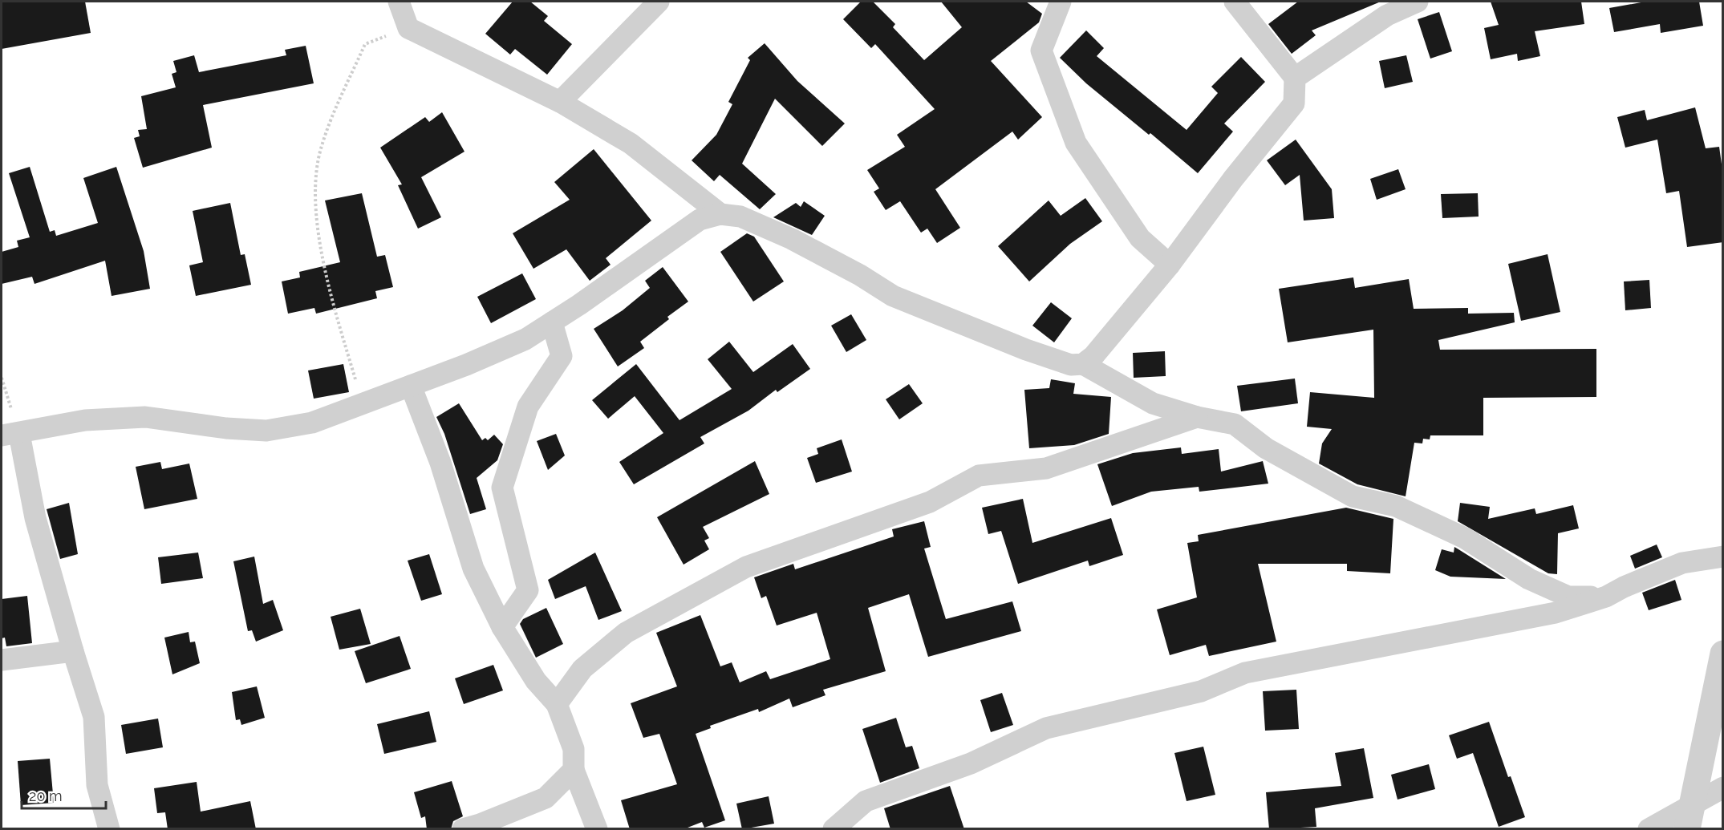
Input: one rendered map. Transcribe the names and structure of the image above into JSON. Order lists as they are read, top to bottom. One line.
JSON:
{"scale_bar":"20 m"}
